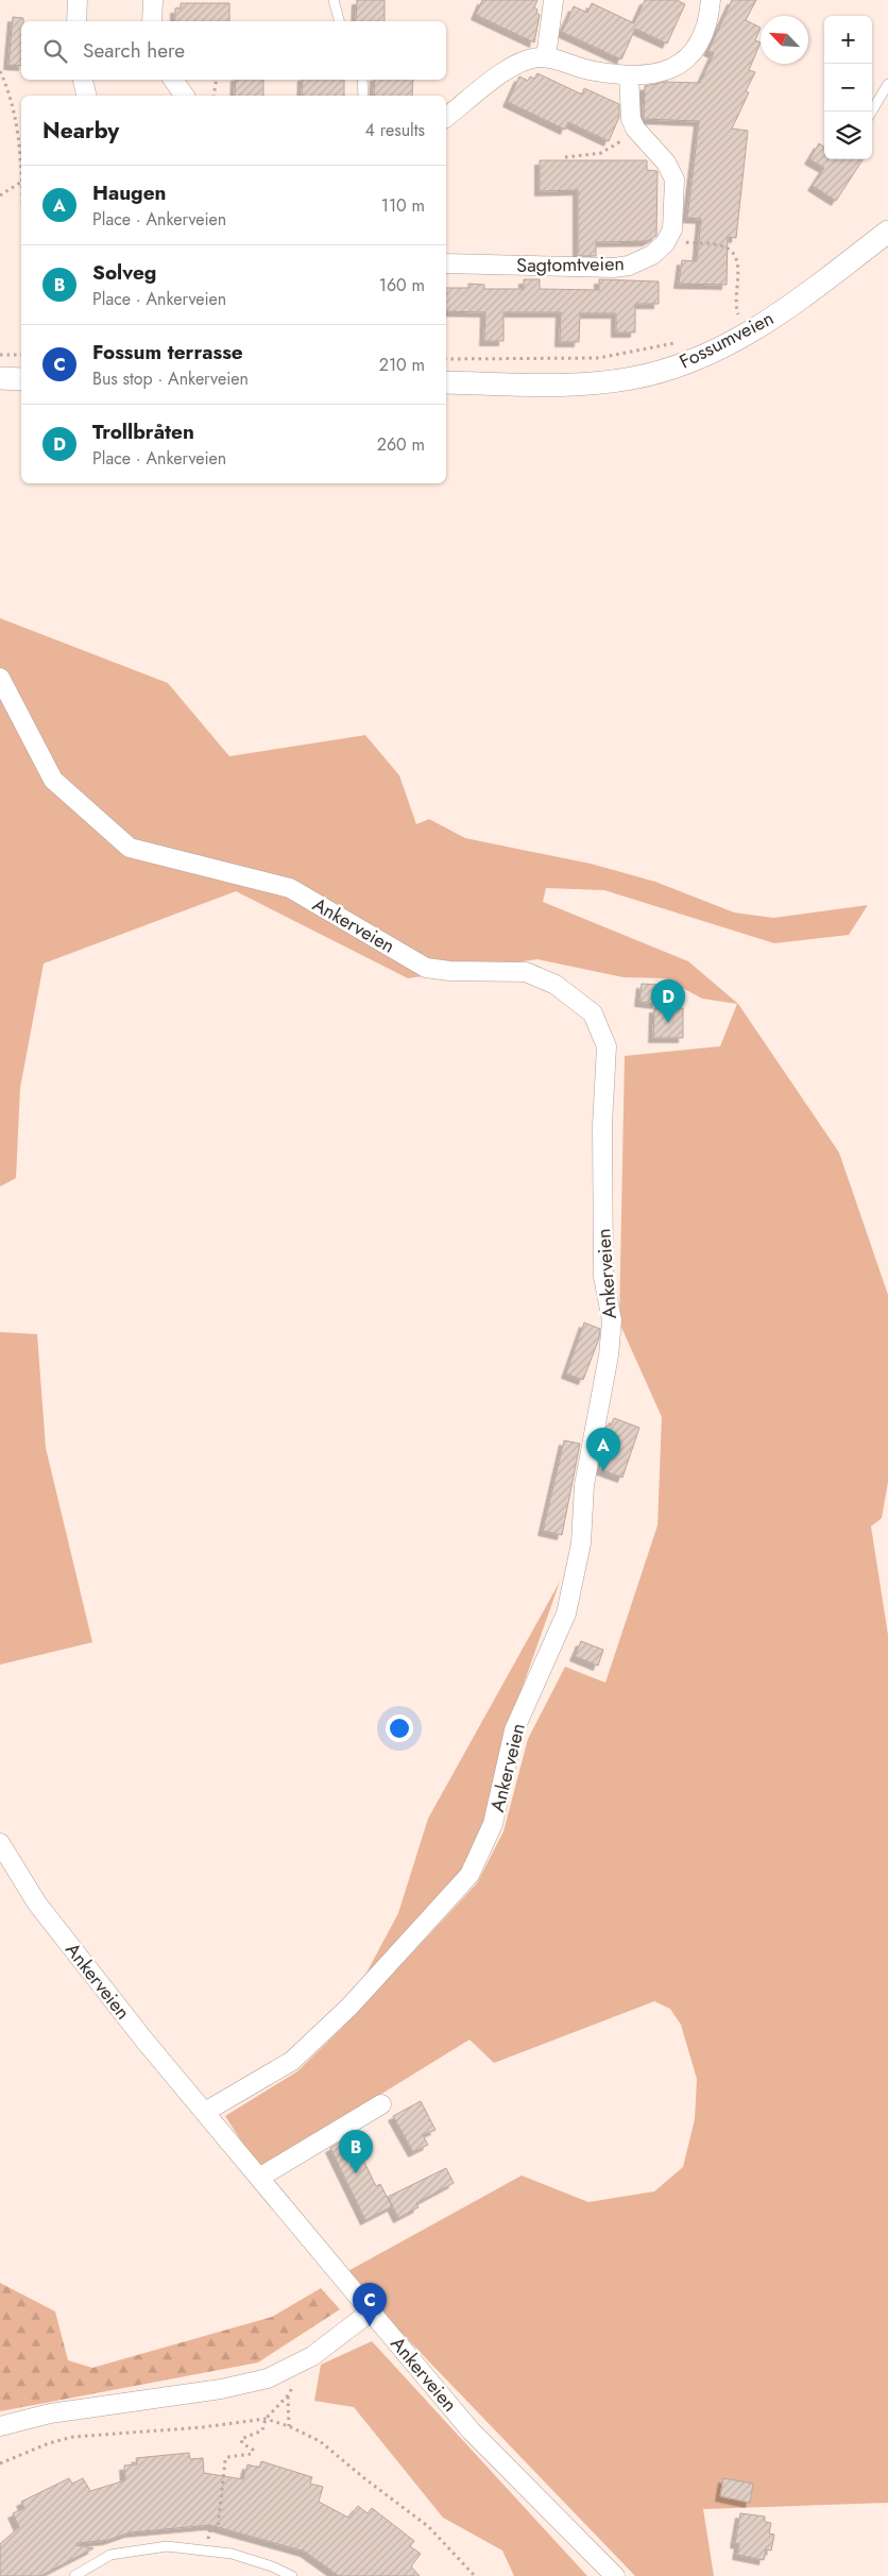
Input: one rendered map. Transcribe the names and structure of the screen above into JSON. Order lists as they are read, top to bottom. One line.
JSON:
{"streets":{"street":["Sagtomtveien","Fossumveien","Ankerveien"]},"north":"top left","page":{"map_buttons":["+","−"],"search":"Search here","heading":["Nearby","4 results"],"list":[{"mark":"A","name":"Haugen","note":"Place · Ankerveien","value":"110 m"},{"mark":"B","name":"Solveg","note":"Place · Ankerveien","value":"160 m"},{"mark":"C","name":"Fossum terrasse","note":"Bus stop · Ankerveien","value":"210 m"},{"mark":"D","name":"Trollbråten","note":"Place · Ankerveien","value":"260 m"}],"pins":["D","A","B","C"]}}
